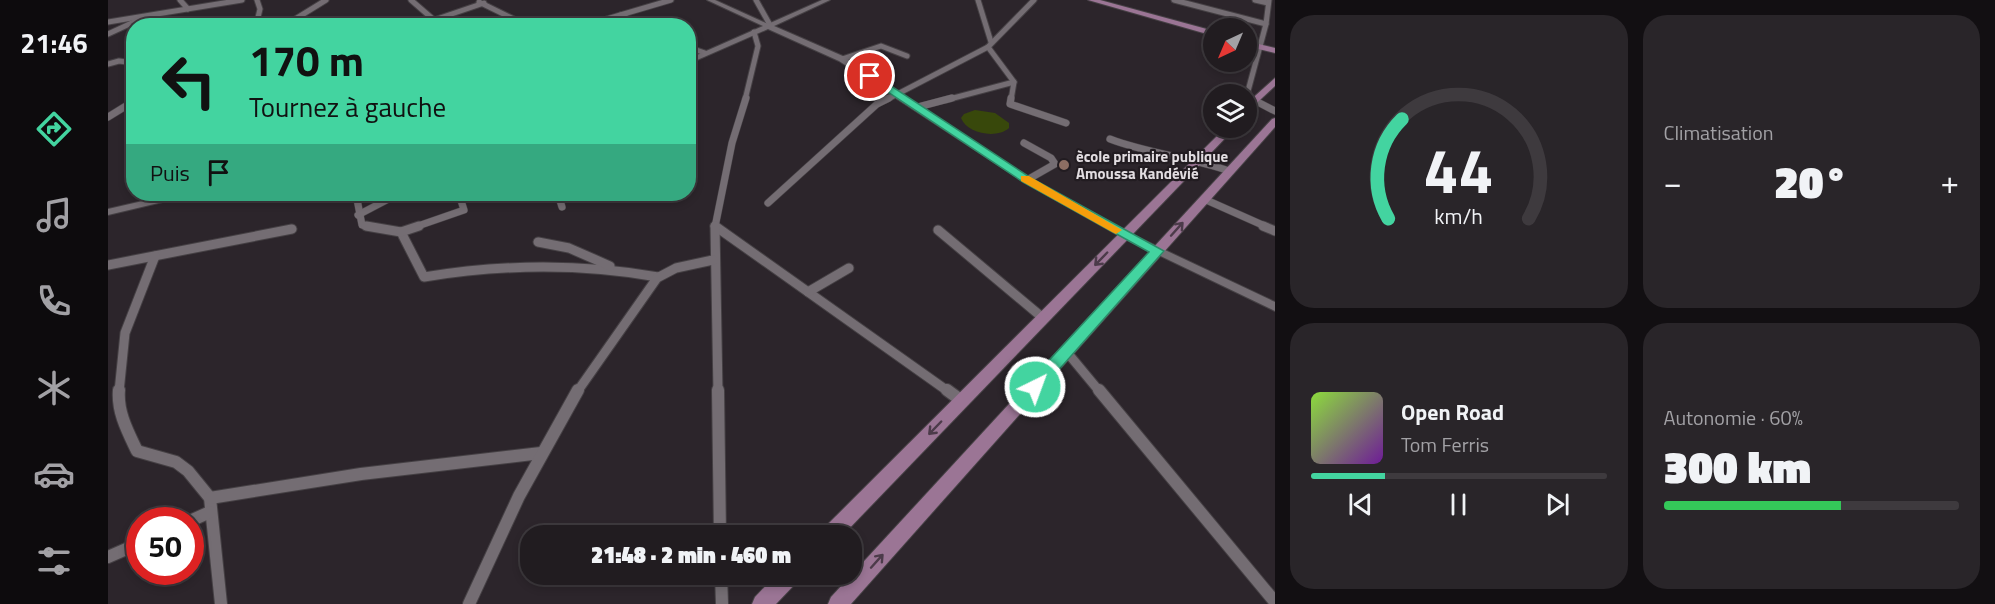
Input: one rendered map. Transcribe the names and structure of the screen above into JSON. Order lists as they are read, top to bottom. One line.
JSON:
{"places":["ècole primaire publique Amoussa Kandévié"],"north":"bottom left","page":{"tabs":"21:46","tile":["Climatisation",["Autonomie · 60%","300 km"]],"turn":["170 m","Tournez à gauche"],"then":"Puis","heat":["−","20°","+"],"song":["Open Road","Tom Ferris"],"limit":"50","trip":"21:48 · 2 min · 460 m","gauge":["44","km/h"]}}
